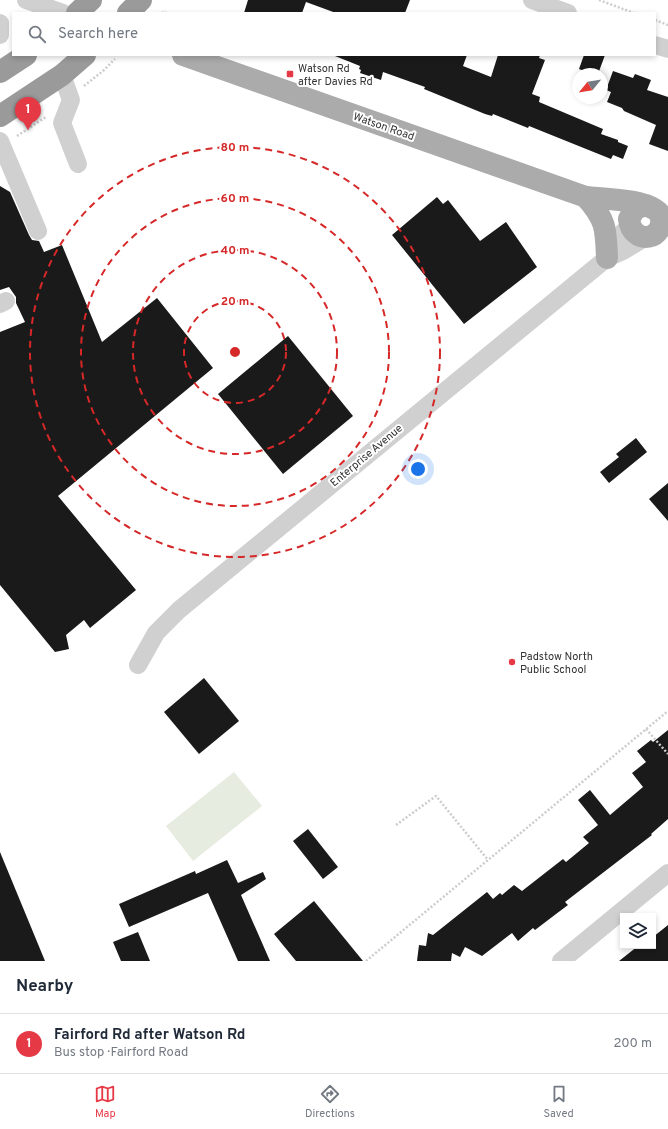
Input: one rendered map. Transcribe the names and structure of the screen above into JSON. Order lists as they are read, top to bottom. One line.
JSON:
{"streets":{"main road":["Watson Road"],"street":["Enterprise Avenue"]},"crossings":[["Watson Road","Enterprise Avenue"]],"places":{"transit":["Watson Rd after Davies Rd"],"other":["Padstow North Public School"]},"north":"bottom left","page":{"search":"Search here","pins":"1","heading":"Nearby","list":[{"mark":"1","name":"Fairford Rd after Watson Rd","note":"Bus stop · Fairford Road","value":"200 m"}],"nav":["Map","Directions","Saved"]},"rings":["80 m","60 m","40 m","20 m"]}
